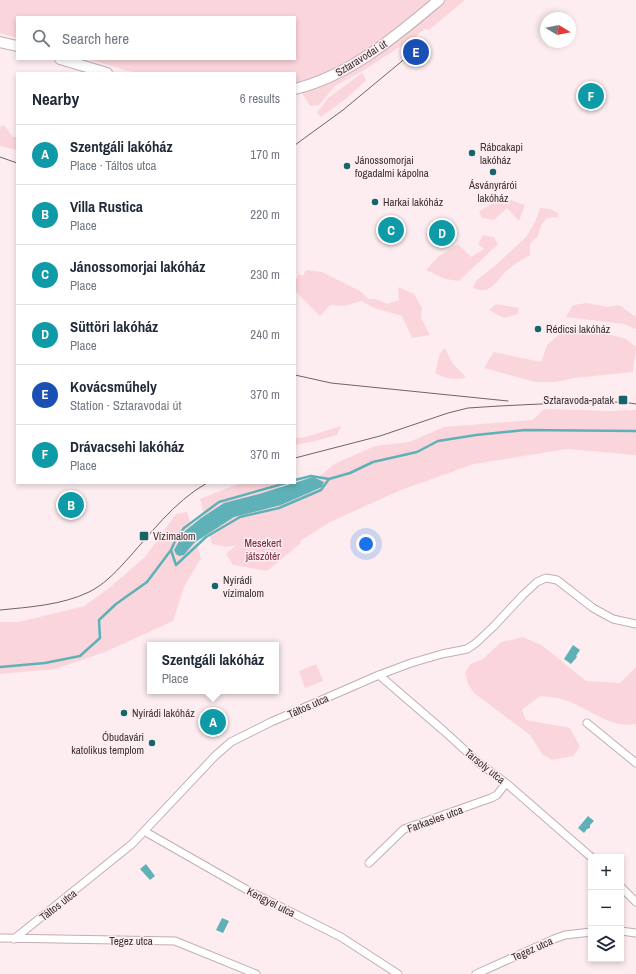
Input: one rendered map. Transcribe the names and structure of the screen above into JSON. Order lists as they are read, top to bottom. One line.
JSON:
{"streets":{"street":["Sztaravodai út","Táltos utca","Tarsoly utca","Farkasles utca","Kengyel utca","Tegez utca"]},"crossings":[["Táltos utca","Tarsoly utca"],["Táltos utca","Kengyel utca"],["Táltos utca","Tegez utca"],["Tarsoly utca","Farkasles utca"]],"parks":["Mesekert játszótér"],"places":{"other":["Rábcakapi lakóház","Jánossomorjai fogadalmi kápolna","Ásványrárói lakóház","Harkai lakóház","Rédicsi lakóház","Nyirádi vízimalom","Nyirádi lakóház","Óbudavári katolikus templom"],"transit":["Sztaravoda-patak","Vízimalom"]},"north":"right","page":{"search":"Search here","pins":["E","F","C","D","B","A"],"heading":["Nearby","6 results"],"list":[{"mark":"A","name":"Szentgáli lakóház","note":"Place · Táltos utca","value":"170 m"},{"mark":"B","name":"Villa Rustica","note":"Place","value":"220 m"},{"mark":"C","name":"Jánossomorjai lakóház","note":"Place","value":"230 m"},{"mark":"D","name":"Süttöri lakóház","note":"Place","value":"240 m"},{"mark":"E","name":"Kovácsműhely","note":"Station · Sztaravodai út","value":"370 m"},{"mark":"F","name":"Drávacsehi lakóház","note":"Place","value":"370 m"}],"popup":["Szentgáli lakóház","Place"],"map_buttons":["+","−"]}}
